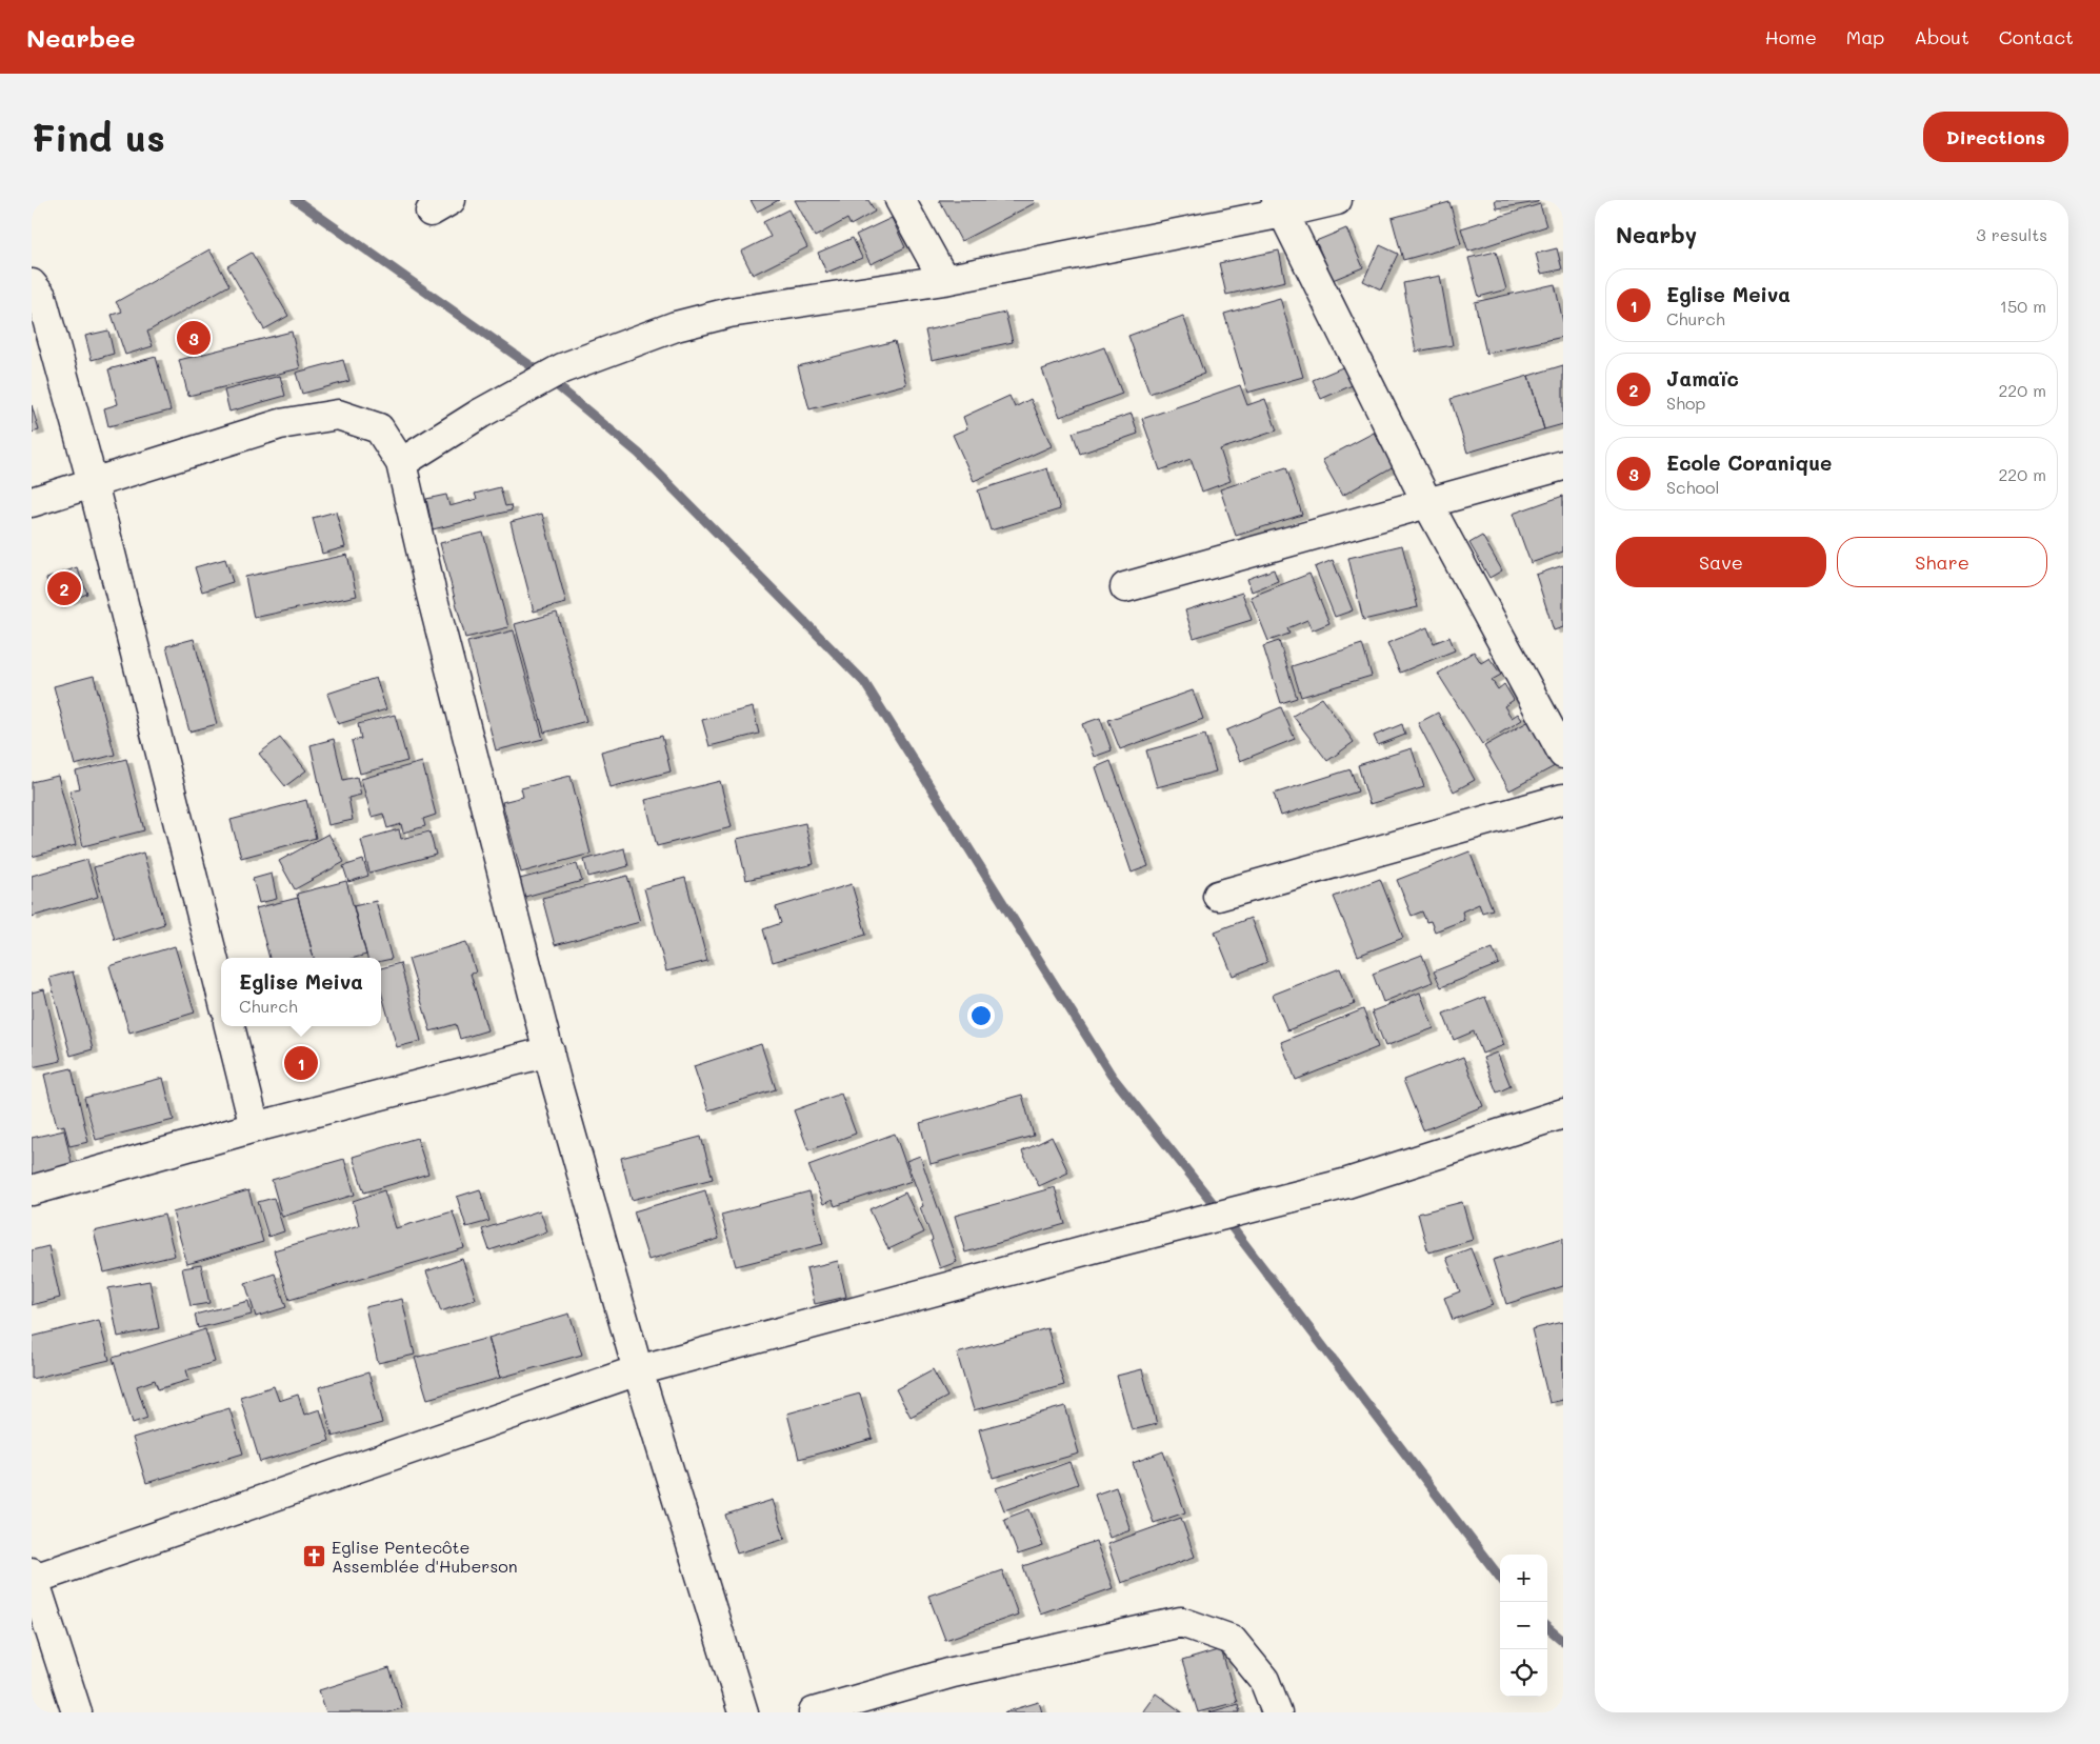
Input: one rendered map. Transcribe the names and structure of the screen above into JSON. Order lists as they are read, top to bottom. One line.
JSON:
{"places":{"church":["Eglise Pentecôte Assemblée d'Huberson"]},"page":{"header":"Nearbee","nav":["Home","Map","About","Contact"],"buttons":["Directions",["Save","Share"]],"title":"Find us","heading":["Nearby","3 results"],"list":[{"mark":"1","name":"Eglise Meiva","note":"Church","value":"150 m"},{"mark":"2","name":"Jamaïc","note":"Shop","value":"220 m"},{"mark":"3","name":"Ecole Coranique","note":"School","value":"220 m"}],"pins":["3","2","1"],"popup":["Eglise Meiva","Church"],"map_buttons":["+","−"]}}
